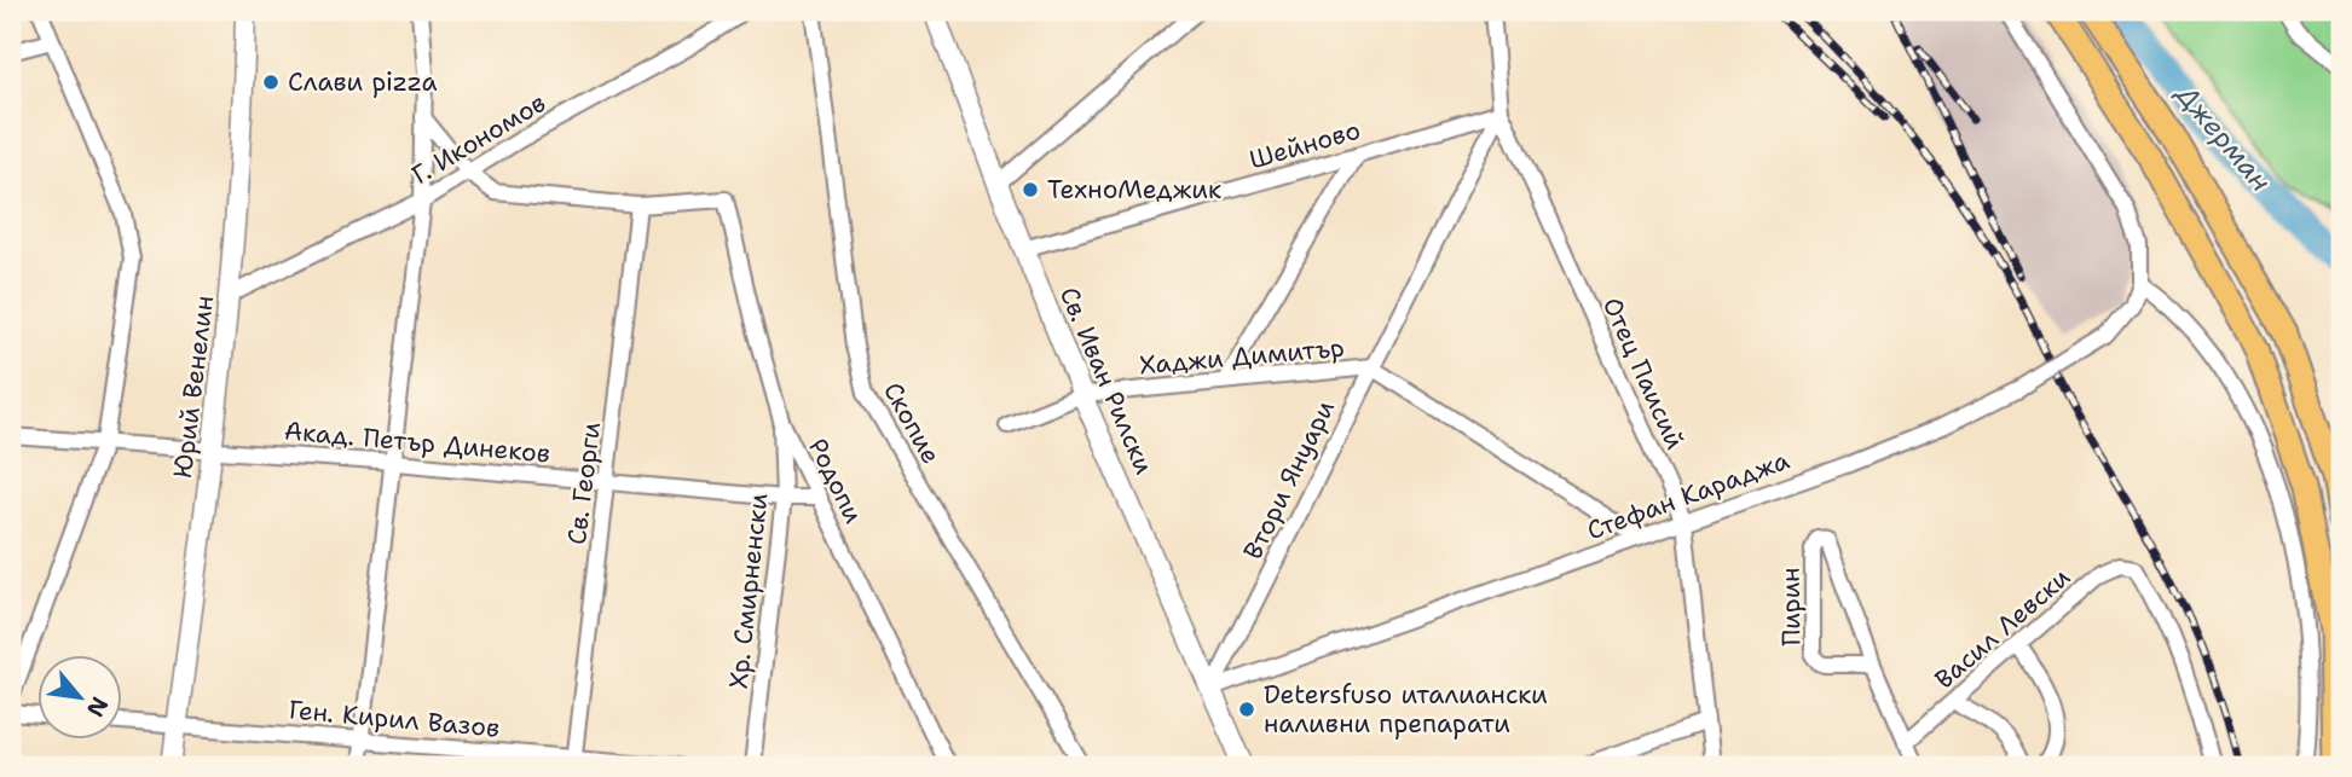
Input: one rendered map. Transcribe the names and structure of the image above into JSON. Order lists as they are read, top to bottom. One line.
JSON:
{"streets":{"street":["Г. Икономов","Шейново","Хаджи Димитър","Отец Паисий","Св. Иван Рилски","Юрий Венелин","Скопие","Акад. Петър Динеков","Втори Януари","Родопи","Св. Георги","Стефан Караджа","Хр. Смирненски","Пирин","Васил Левски","Ген. Кирил Вазов"]},"crossings":[["Г. Икономов","Юрий Венелин"],["Шейново","Отец Паисий"],["Шейново","Св. Иван Рилски"],["Шейново","Втори Януари"],["Хаджи Димитър","Св. Иван Рилски"],["Хаджи Димитър","Втори Януари"],["Хаджи Димитър","Стефан Караджа"],["Отец Паисий","Втори Януари"],["Отец Паисий","Стефан Караджа"],["Св. Иван Рилски","Втори Януари"],["Св. Иван Рилски","Стефан Караджа"],["Юрий Венелин","Акад. Петър Динеков"],["Юрий Венелин","Ген. Кирил Вазов"],["Акад. Петър Динеков","Родопи"],["Акад. Петър Динеков","Св. Георги"],["Акад. Петър Динеков","Хр. Смирненски"],["Втори Януари","Стефан Караджа"],["Родопи","Св. Георги"],["Родопи","Хр. Смирненски"],["Св. Георги","Ген. Кирил Вазов"],["Пирин","Васил Левски"]],"water":["Джерман"],"places":["Слави pizza","ТехноМеджик","Detersfuso италиански наливни препарати"],"north":"bottom right"}
